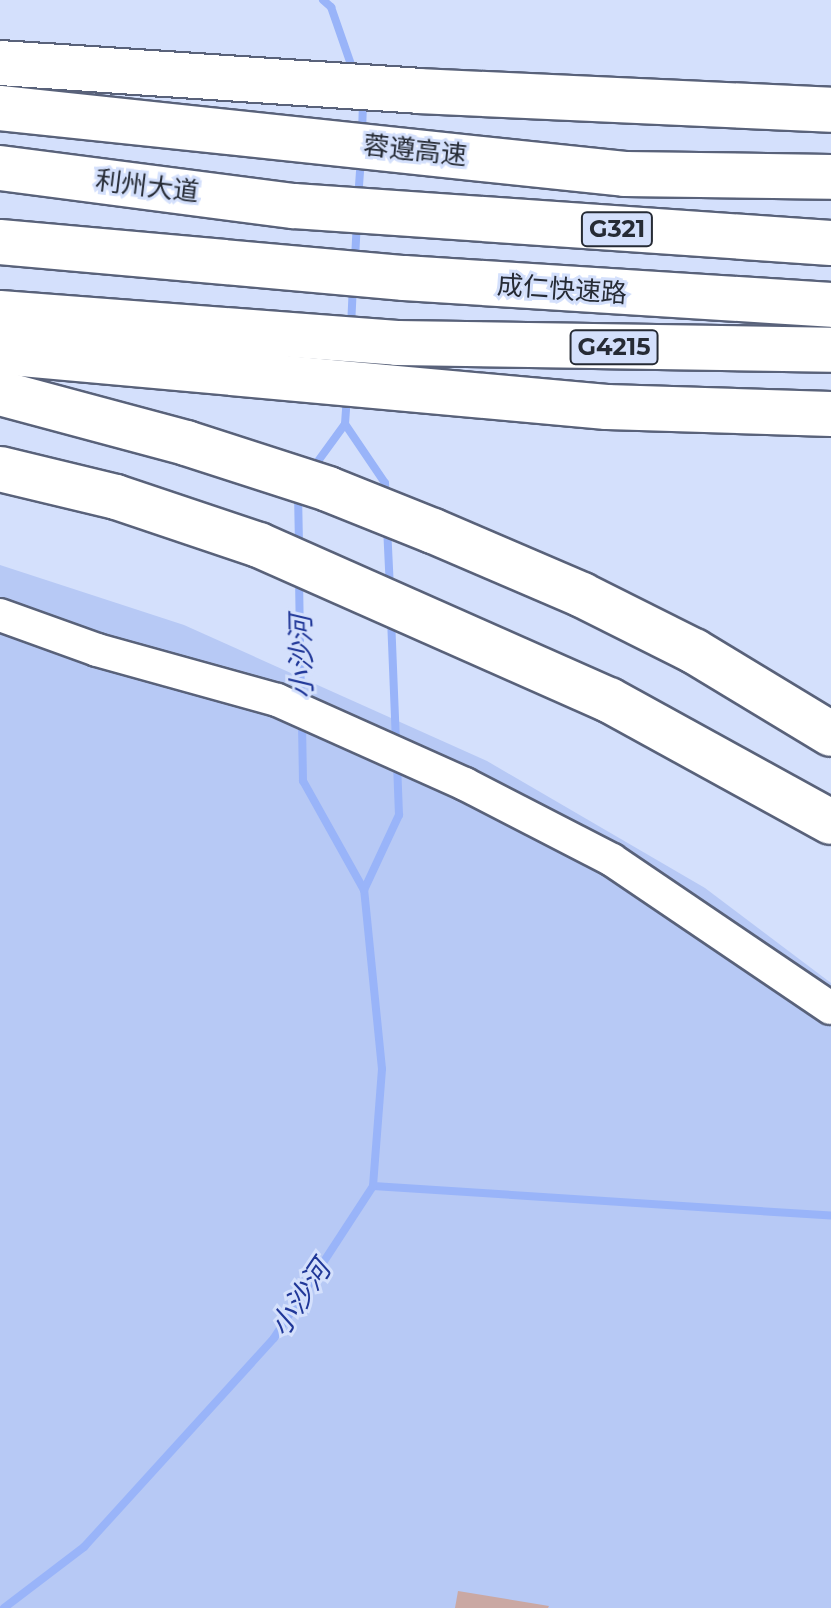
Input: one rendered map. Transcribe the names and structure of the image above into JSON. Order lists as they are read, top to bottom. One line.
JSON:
{"streets":{"highway":["蓉遵高速","利州大道","G321","成仁快速路","G4215"]},"water":["小沙河"]}
